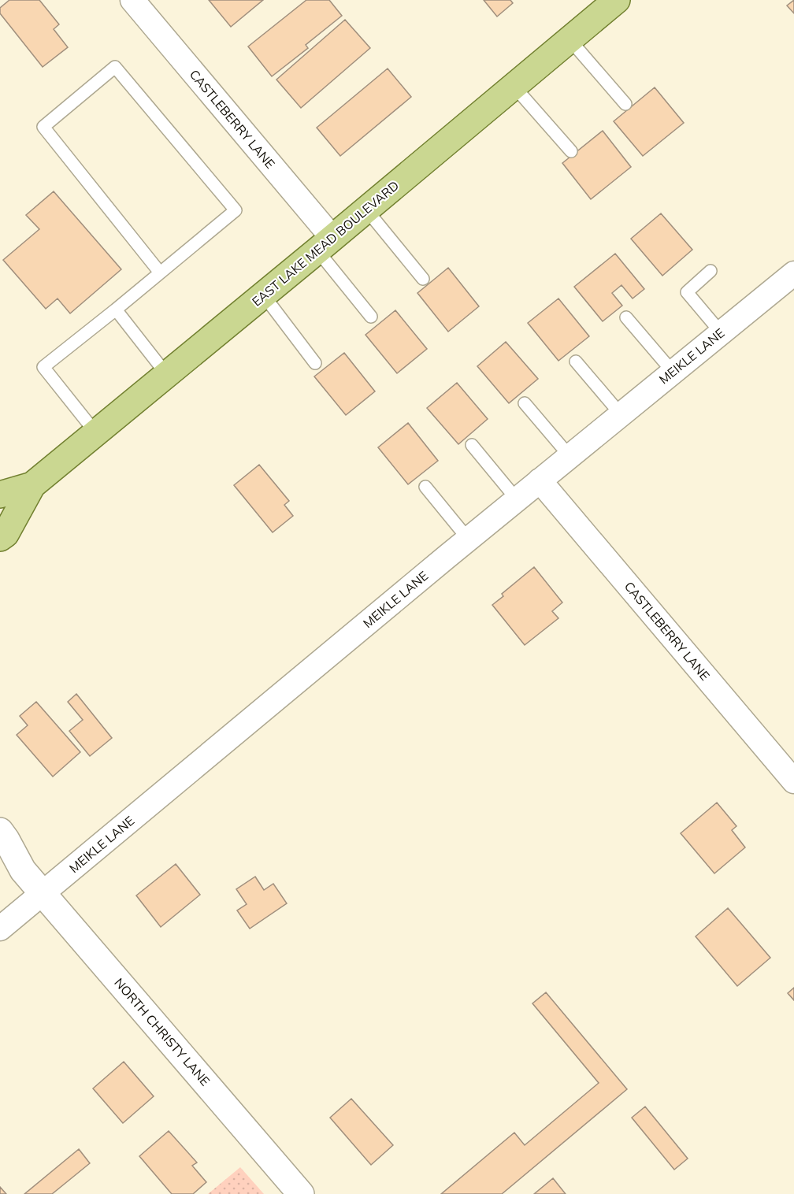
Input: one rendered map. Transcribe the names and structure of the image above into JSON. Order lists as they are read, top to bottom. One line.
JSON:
{"streets":{"main road":["EAST LAKE MEAD BOULEVARD"],"street":["CASTLEBERRY LANE","MEIKLE LANE","NORTH CHRISTY LANE"]},"crossings":[["CASTLEBERRY LANE","EAST LAKE MEAD BOULEVARD"],["CASTLEBERRY LANE","MEIKLE LANE"],["MEIKLE LANE","NORTH CHRISTY LANE"]]}
